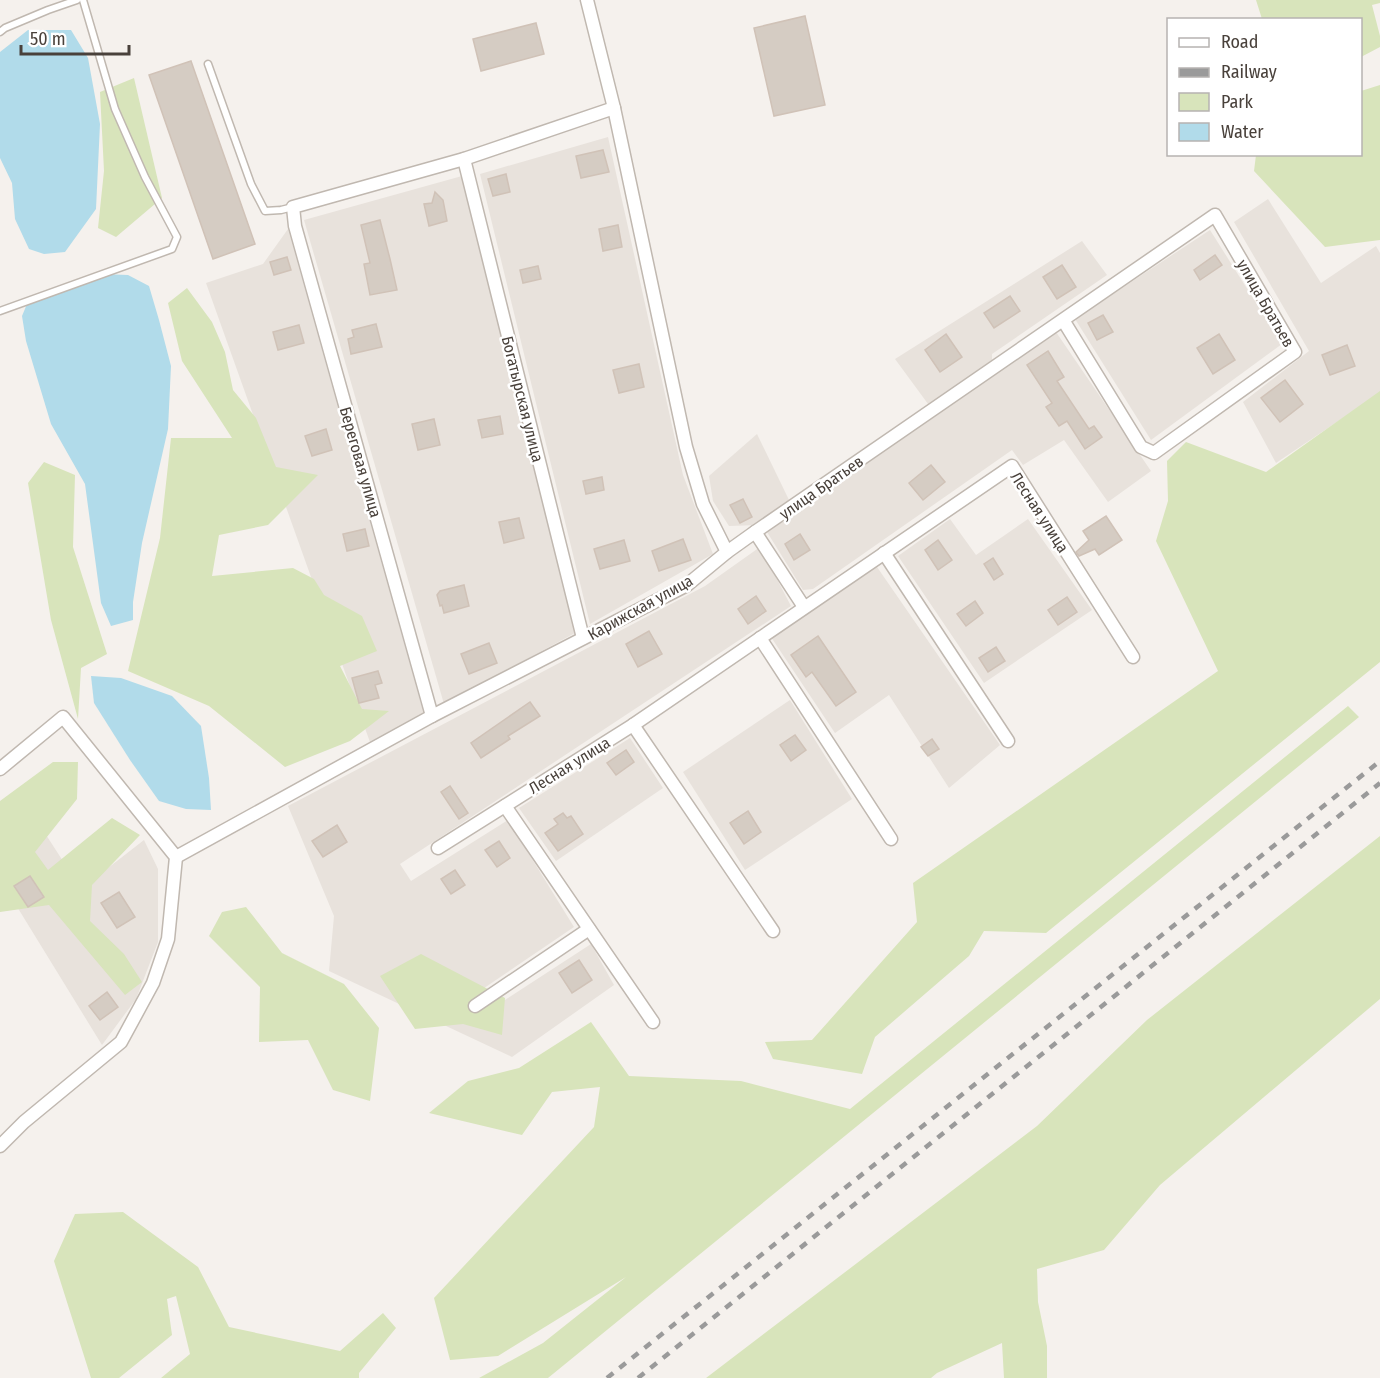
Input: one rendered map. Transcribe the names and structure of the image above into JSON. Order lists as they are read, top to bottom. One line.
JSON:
{"streets":{"street":["улица Братьев","Богатырская улица","Береговая улица","Лесная улица","Карижская улица"]},"crossings":[["улица Братьев","Карижская улица"],["Богатырская улица","Карижская улица"],["Береговая улица","Карижская улица"]],"legend":["Road","Railway","Park","Water"],"scale_bar":"50 m"}
